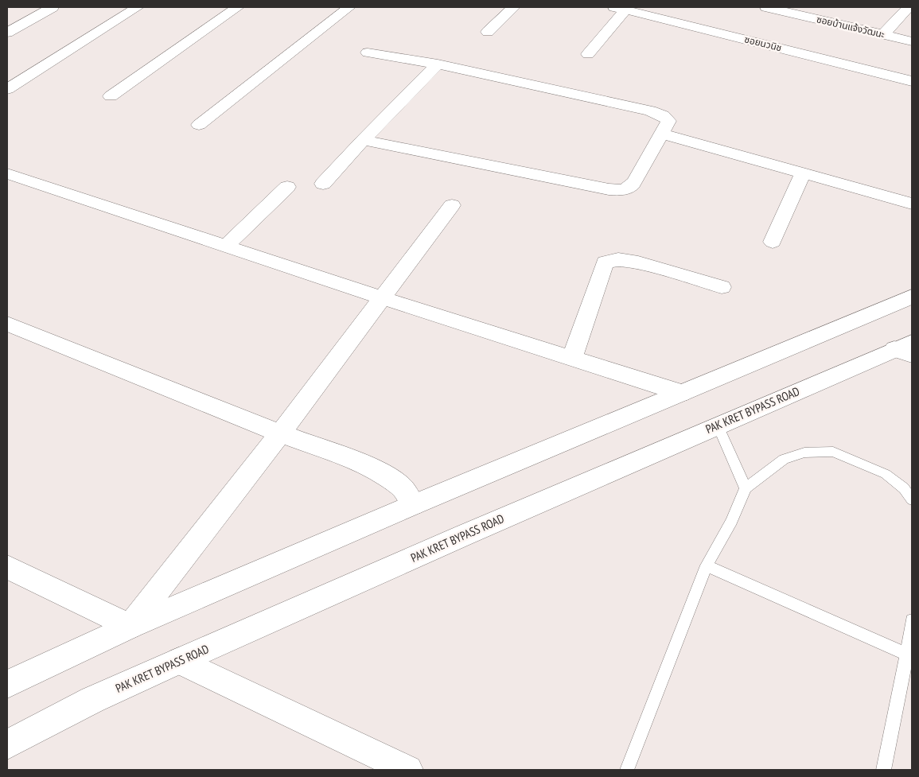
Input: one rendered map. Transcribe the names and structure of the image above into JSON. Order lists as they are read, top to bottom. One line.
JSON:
{"streets":{"street":["ซอยบ้านแจ้งวัฒนะ","ซอยนวนิช","PAK KRET BYPASS ROAD"]}}
